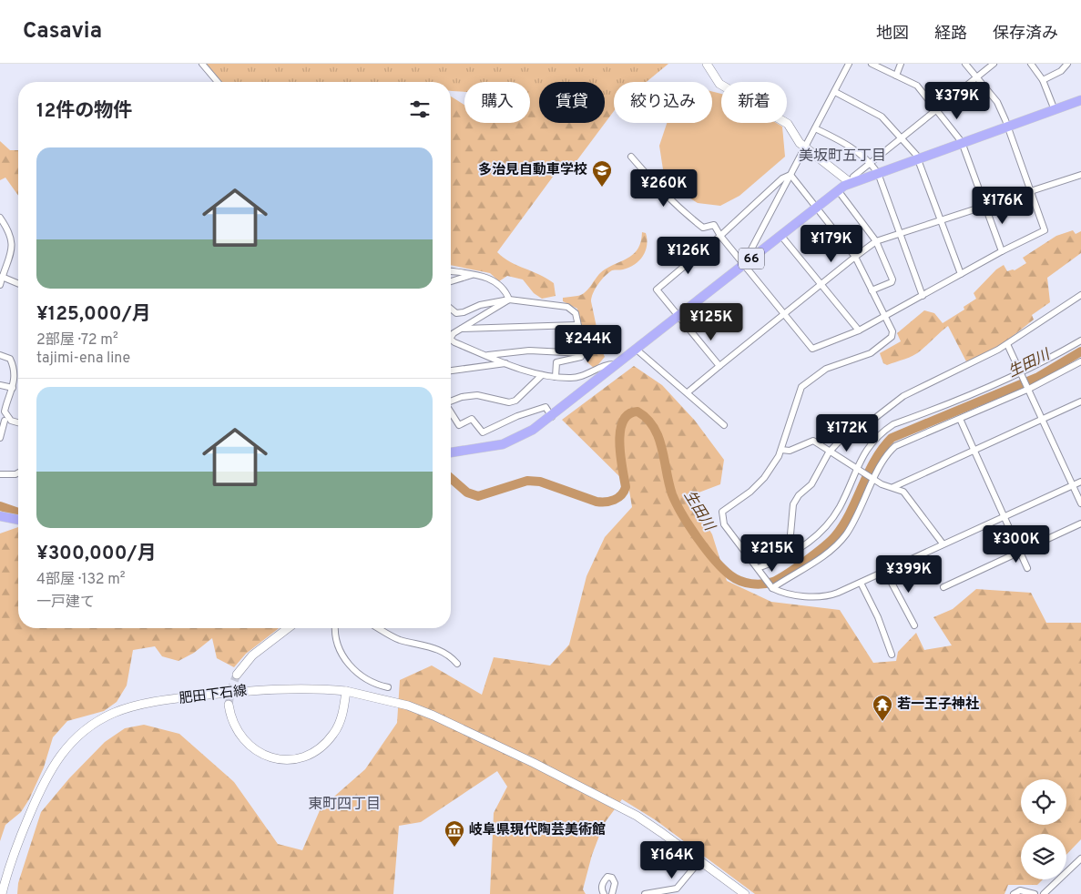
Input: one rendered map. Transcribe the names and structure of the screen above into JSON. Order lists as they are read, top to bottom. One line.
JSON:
{"streets":{"main road":["66","肥田下石線"]},"districts":["美坂町五丁目","東町四丁目"],"water":["生田川"],"places":{"school or university":["多治見自動車学校"],"temple":["若一王子神社"],"museum":["岐阜県現代陶芸美術館"]},"page":{"header":"Casavia","nav":["地図","経路","保存済み"],"price":["¥379K","¥260K","¥176K","¥179K","¥126K","¥125K","¥244K","¥172K","¥300K","¥215K","¥399K","¥164K"],"chip":["購入","賃貸","絞り込み","新着"],"heading":"12件の物件","list":[{"name":"¥125,000/月","note":"2部屋 · 72 m² · tajimi-ena line"},{"name":"¥300,000/月","note":"4部屋 · 132 m² · 一戸建て"}]}}
